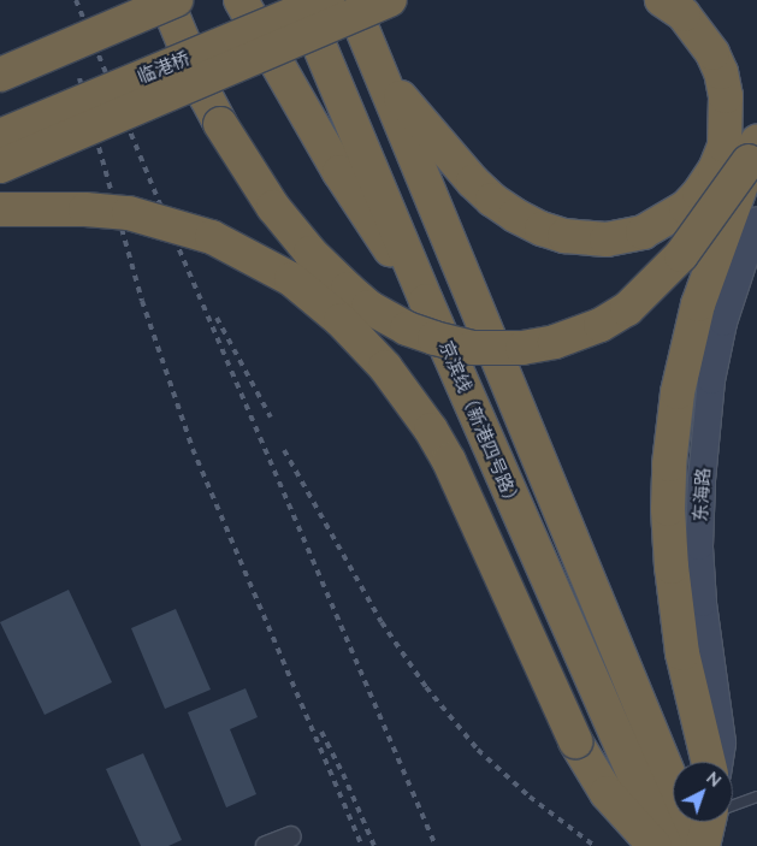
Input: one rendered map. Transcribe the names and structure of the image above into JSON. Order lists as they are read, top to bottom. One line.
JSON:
{"streets":{"highway":["临港桥","京滨线（新港四号路）"],"street":["东海路"]},"north":"top right"}
